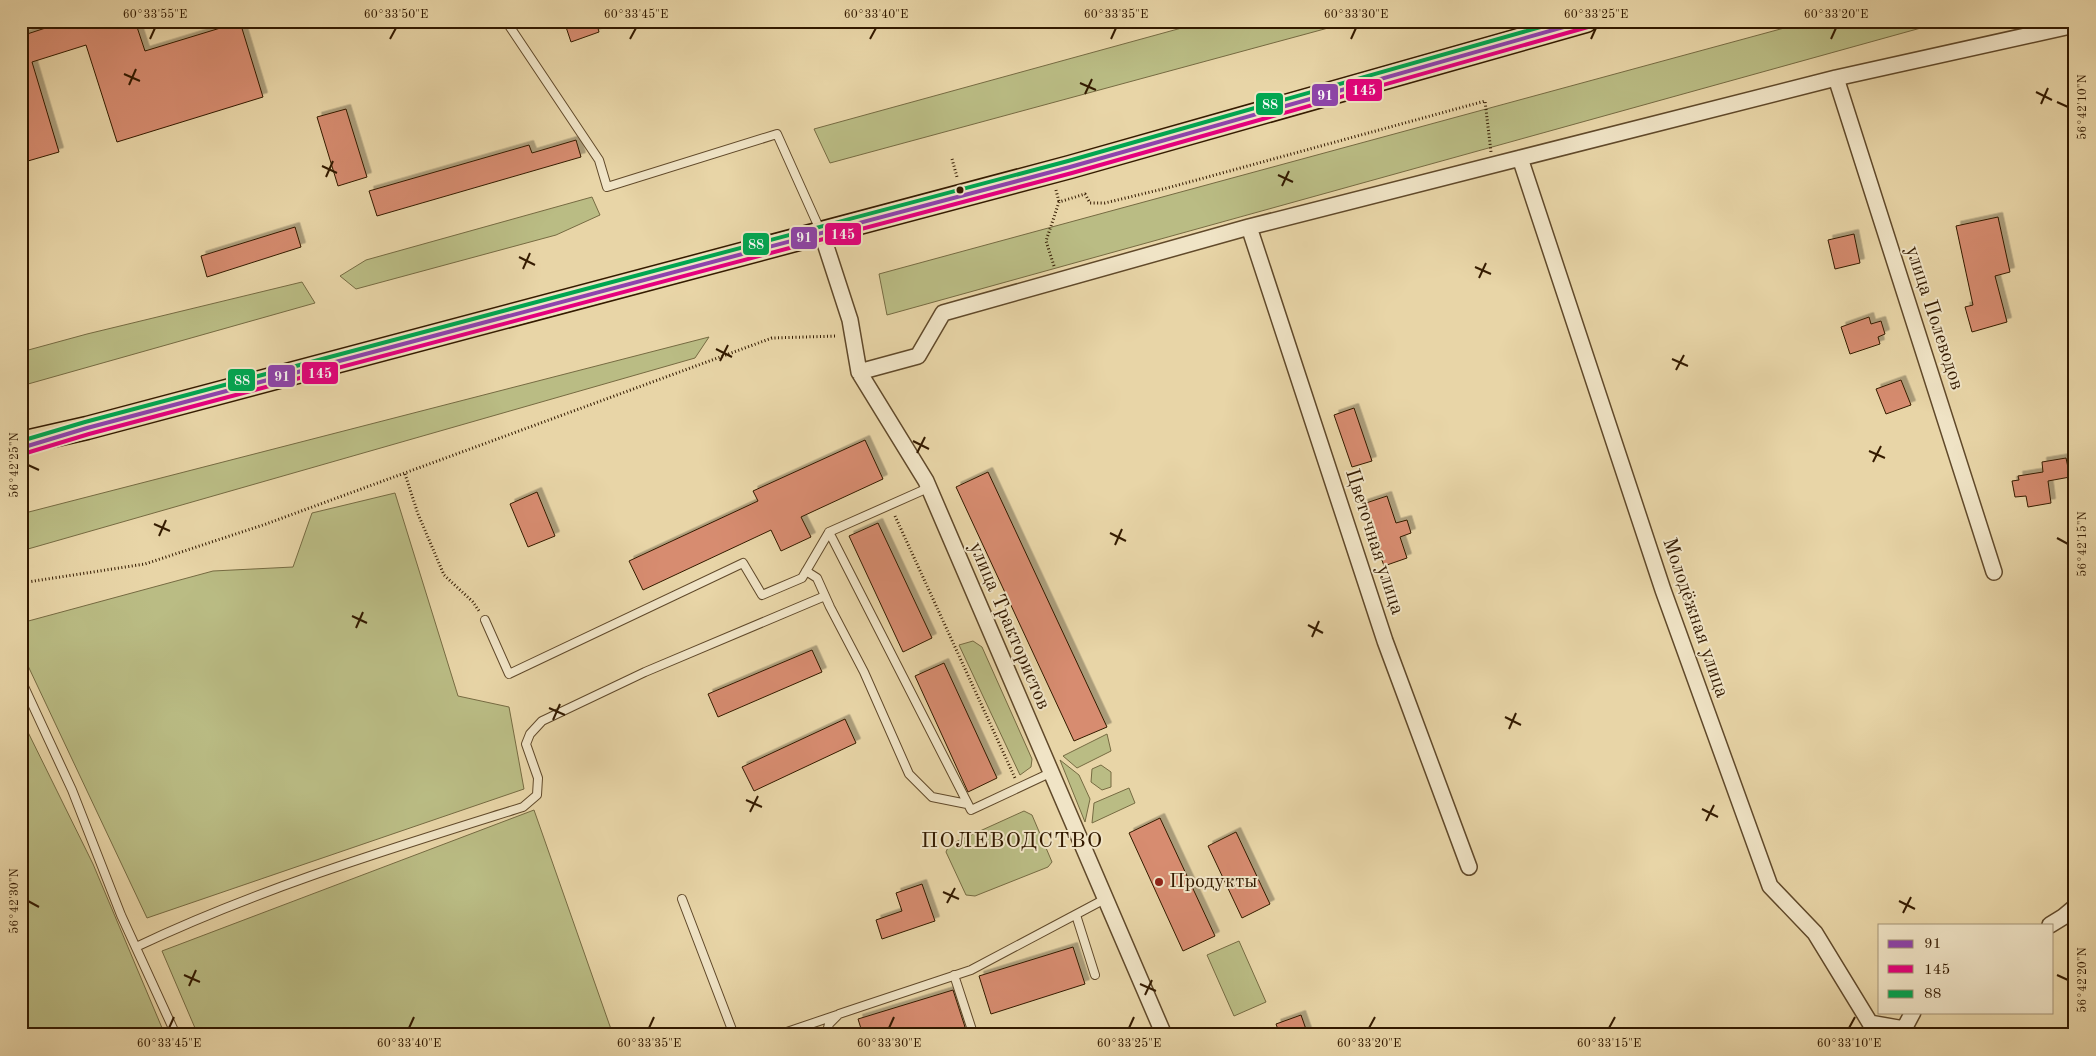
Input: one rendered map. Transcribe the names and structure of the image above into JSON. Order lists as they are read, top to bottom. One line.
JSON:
{"streets":{"street":["улица Полеводов","Цветочная улица","Молодёжная улица","улица Трактористов"]},"districts":["ПОЛЕВОДСТВО"],"places":["Продукты"],"lines":["transit line 91","transit line 88","transit line 145"],"legend":["91","145","88"],"coordinates":["60°33'55\"E","60°33'50\"E","60°33'45\"E","60°33'40\"E","60°33'35\"E","60°33'30\"E","60°33'25\"E","60°33'20\"E","56°42'10\"N","56°42'25\"N","56°42'15\"N","56°42'30\"N","56°42'20\"N","60°33'15\"E","60°33'10\"E"]}
